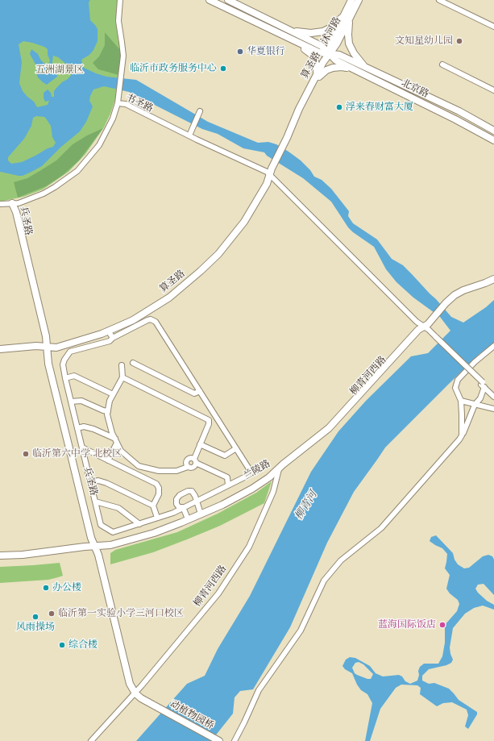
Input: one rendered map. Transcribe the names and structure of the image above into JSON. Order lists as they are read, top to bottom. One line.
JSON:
{"streets":{"main road":["沭河路","算圣路","北京路","兵圣路","柳青河西路","兰陵路","动植物园桥"],"street":["书圣路"]},"crossings":[["沭河路","算圣路"],["沭河路","北京路"],["算圣路","北京路"],["算圣路","书圣路"],["算圣路","兵圣路"],["书圣路","柳青河西路"],["兵圣路","柳青河西路"],["兵圣路","兰陵路"],["柳青河西路","兰陵路"]],"water":["柳青河"],"parks":["五洲湖景区"],"places":["文知星幼儿园","华夏银行","临沂市政务服务中心","浮来春财富大厦","临沂第六中学 北校区","办公楼","临沂第一实验小学三河口校区","风雨操场","蓝海国际饭店","综合楼"]}
